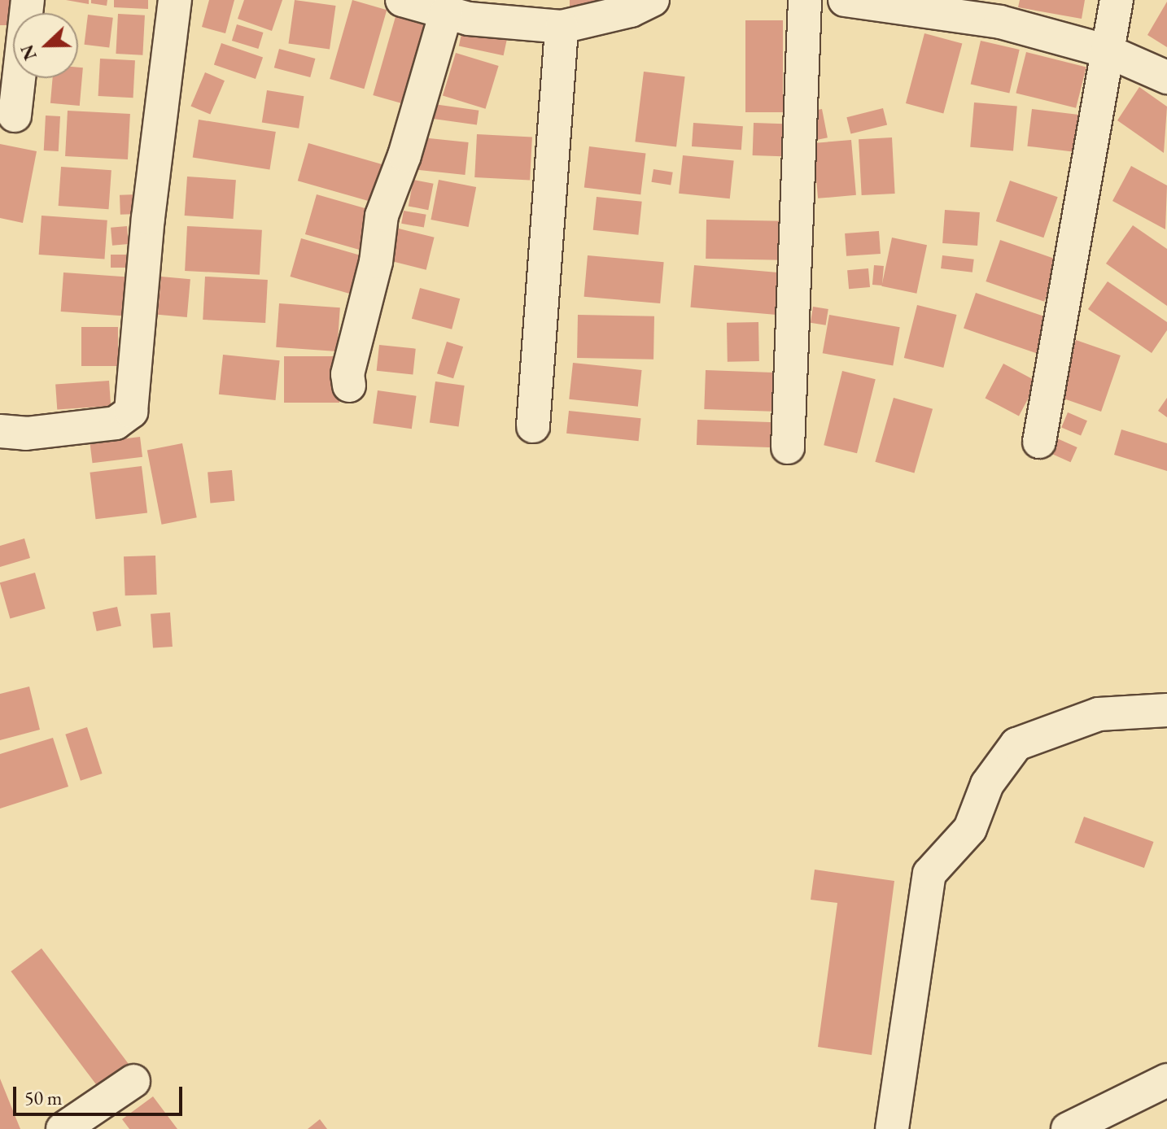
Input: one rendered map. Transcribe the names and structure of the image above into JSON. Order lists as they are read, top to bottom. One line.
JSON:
{"scale_bar":"50 m","north":"left"}
